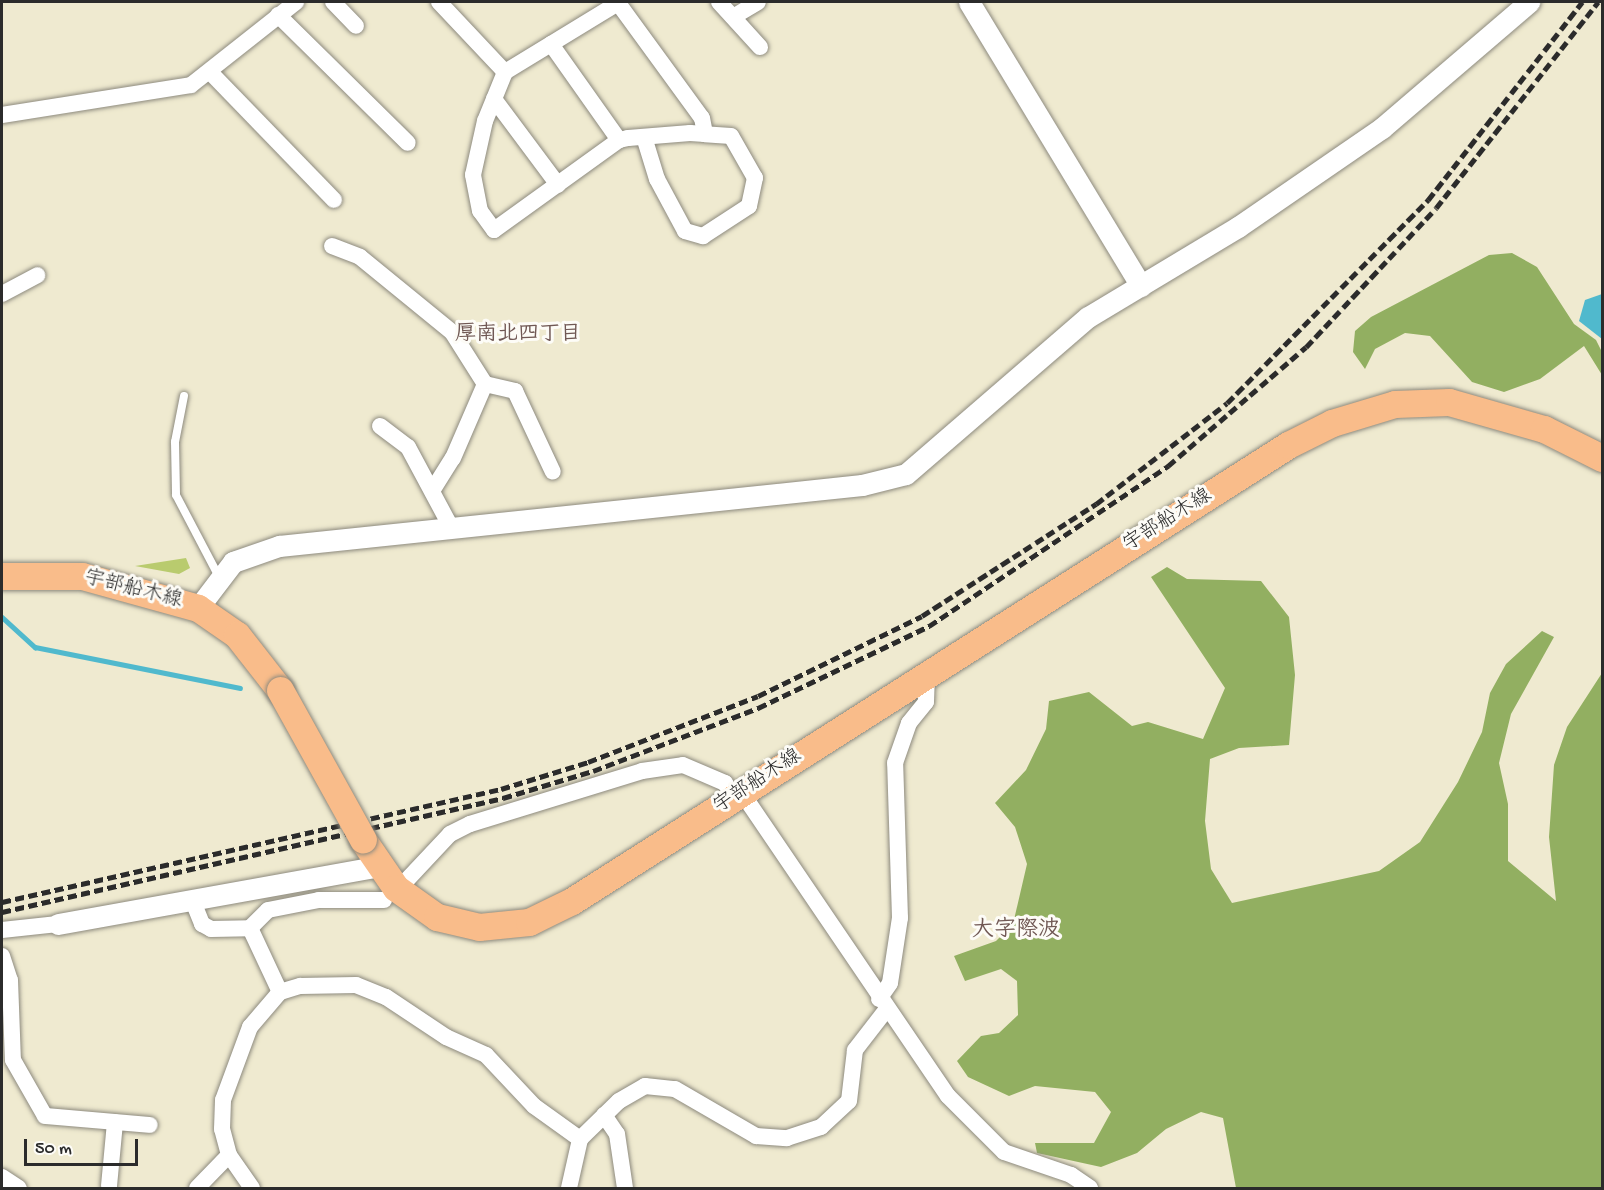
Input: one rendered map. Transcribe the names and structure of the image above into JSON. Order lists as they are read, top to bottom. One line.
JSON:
{"streets":{"main road":["宇部船木線"]},"districts":["厚南北四丁目","大字際波"],"scale_bar":"50 m"}
